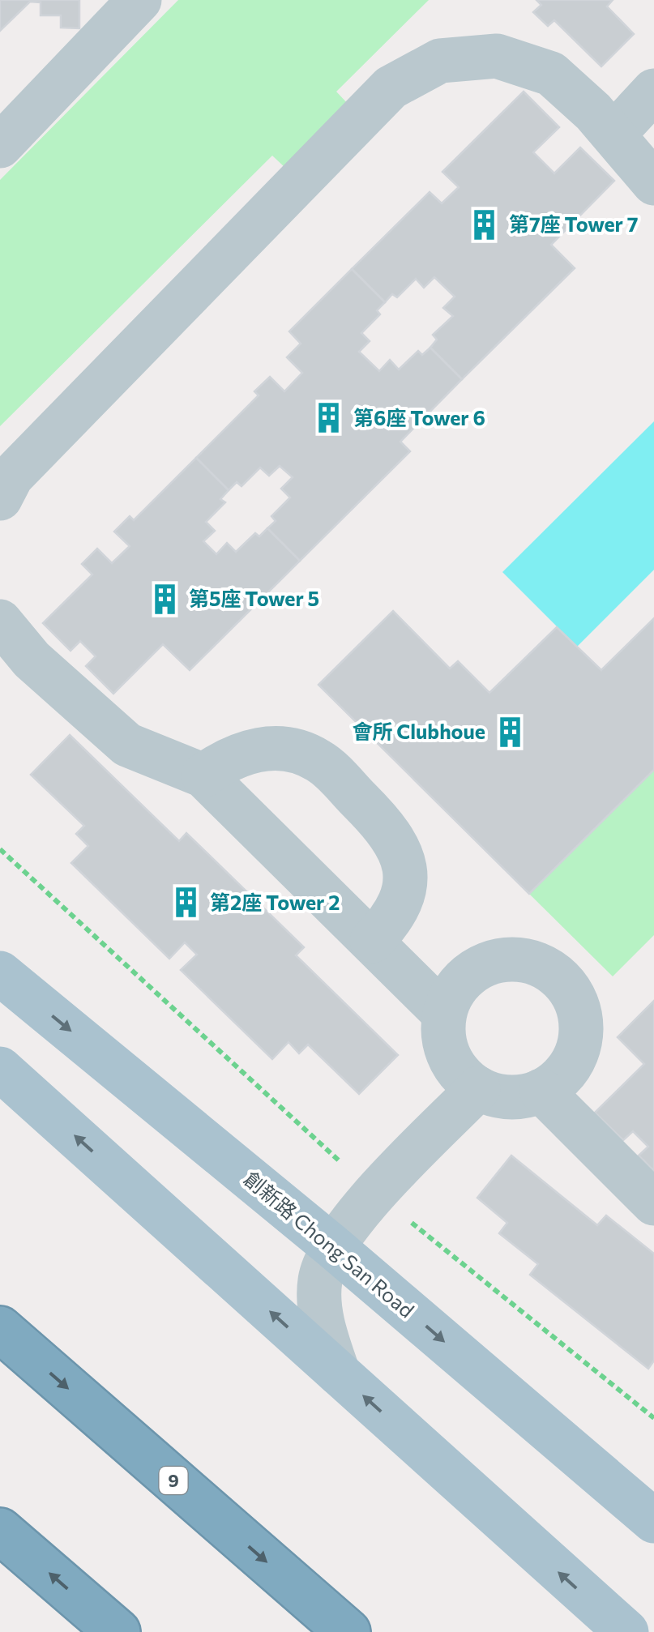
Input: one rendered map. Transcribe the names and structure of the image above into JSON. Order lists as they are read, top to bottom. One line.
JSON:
{"streets":{"highway":["9"],"main road":["創新路 Chong San Road"]},"places":{"building":["第7座 Tower 7","第6座 Tower 6","第5座 Tower 5","會所 Clubhoue","第2座 Tower 2"]}}
